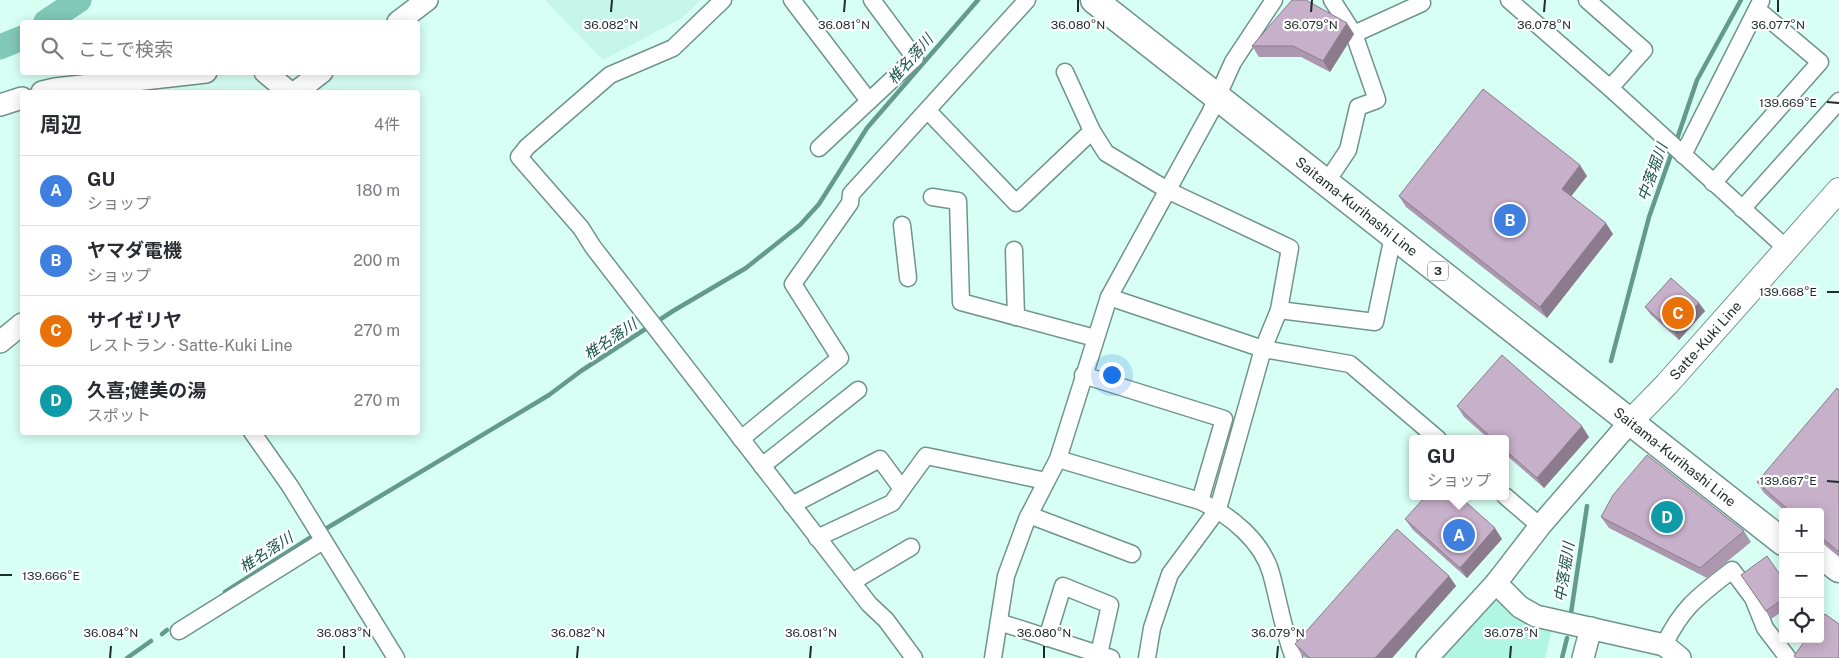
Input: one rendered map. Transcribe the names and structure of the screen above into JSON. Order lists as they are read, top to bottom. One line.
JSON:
{"streets":{"main road":["Saitama-Kurihashi Line","3","Satte-Kuki Line"]},"crossings":[["Saitama-Kurihashi Line","Satte-Kuki Line"]],"water":["椎名落川","中落堀川"],"page":{"search":"ここで検索","heading":["周辺","4件"],"list":[{"mark":"A","name":"GU","note":"ショップ","value":"180 m"},{"mark":"B","name":"ヤマダ電機","note":"ショップ","value":"200 m"},{"mark":"C","name":"サイゼリヤ","note":"レストラン · Satte-Kuki Line","value":"270 m"},{"mark":"D","name":"久喜;健美の湯","note":"スポット","value":"270 m"}],"pins":["B","C","D","A"],"popup":["GU","ショップ"],"map_buttons":["+","−"]},"coordinates":["36.082°N","36.081°N","36.080°N","36.079°N","36.078°N","36.077°N","139.669°E","139.668°E","139.667°E","139.666°E","36.084°N","36.083°N"]}
